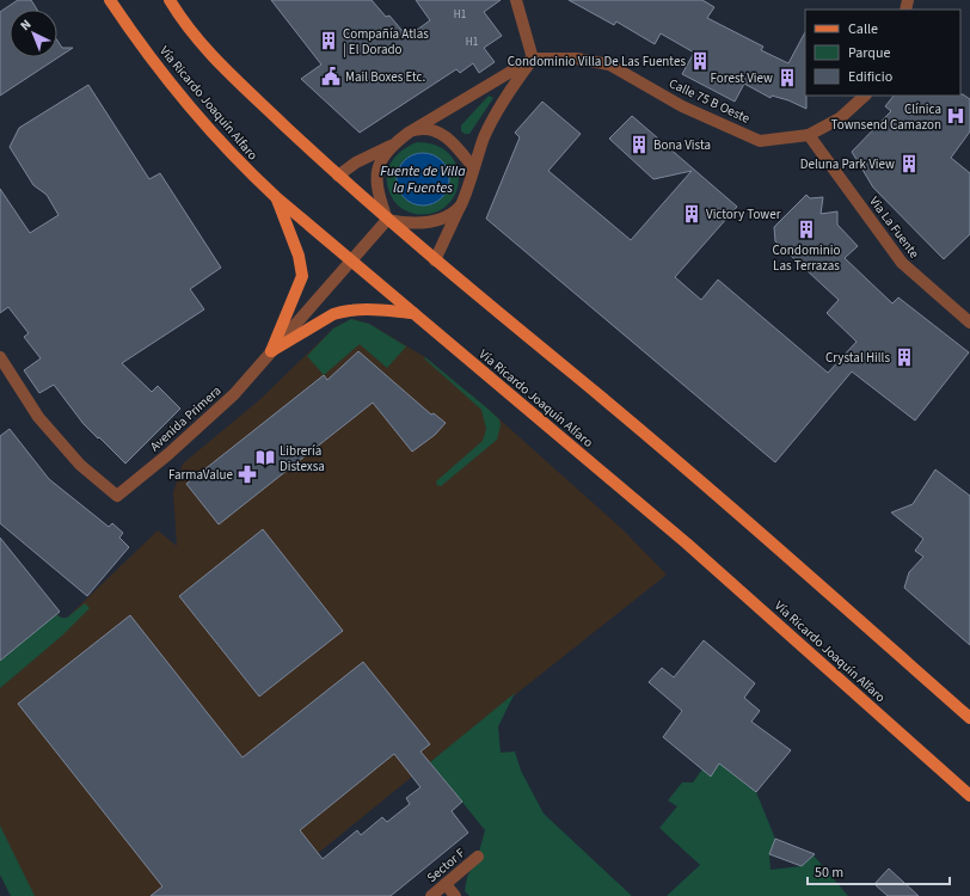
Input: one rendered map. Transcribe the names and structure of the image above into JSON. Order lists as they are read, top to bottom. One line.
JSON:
{"streets":{"main road":["Vía Ricardo Joaquín Alfaro"],"street":["Calle 75 B Oeste","Via La Fuente","Avenida Primera","Sector F"]},"crossings":[["Calle 75 B Oeste","Via La Fuente"],["Vía Ricardo Joaquín Alfaro","Avenida Primera"]],"water":["Fuente de Villa la Fuentes"],"places":{"building":["Compañía Atlas | El Dorado","Condominio Villa De Las Fuentes","Forest View","Bona Vista","Deluna Park View","Victory Tower","Condominio Las Terrazas","Crystal Hills"],"public building":["Mail Boxes Etc."],"hospital":["Clínica Townsend Camazon"],"library":["Librería Distexsa"],"pharmacy":["FarmaValue"]},"house_numbers":["H1","H1"],"legend":["Calle","Parque","Edificio"],"scale_bar":"50 m","north":"top left"}
